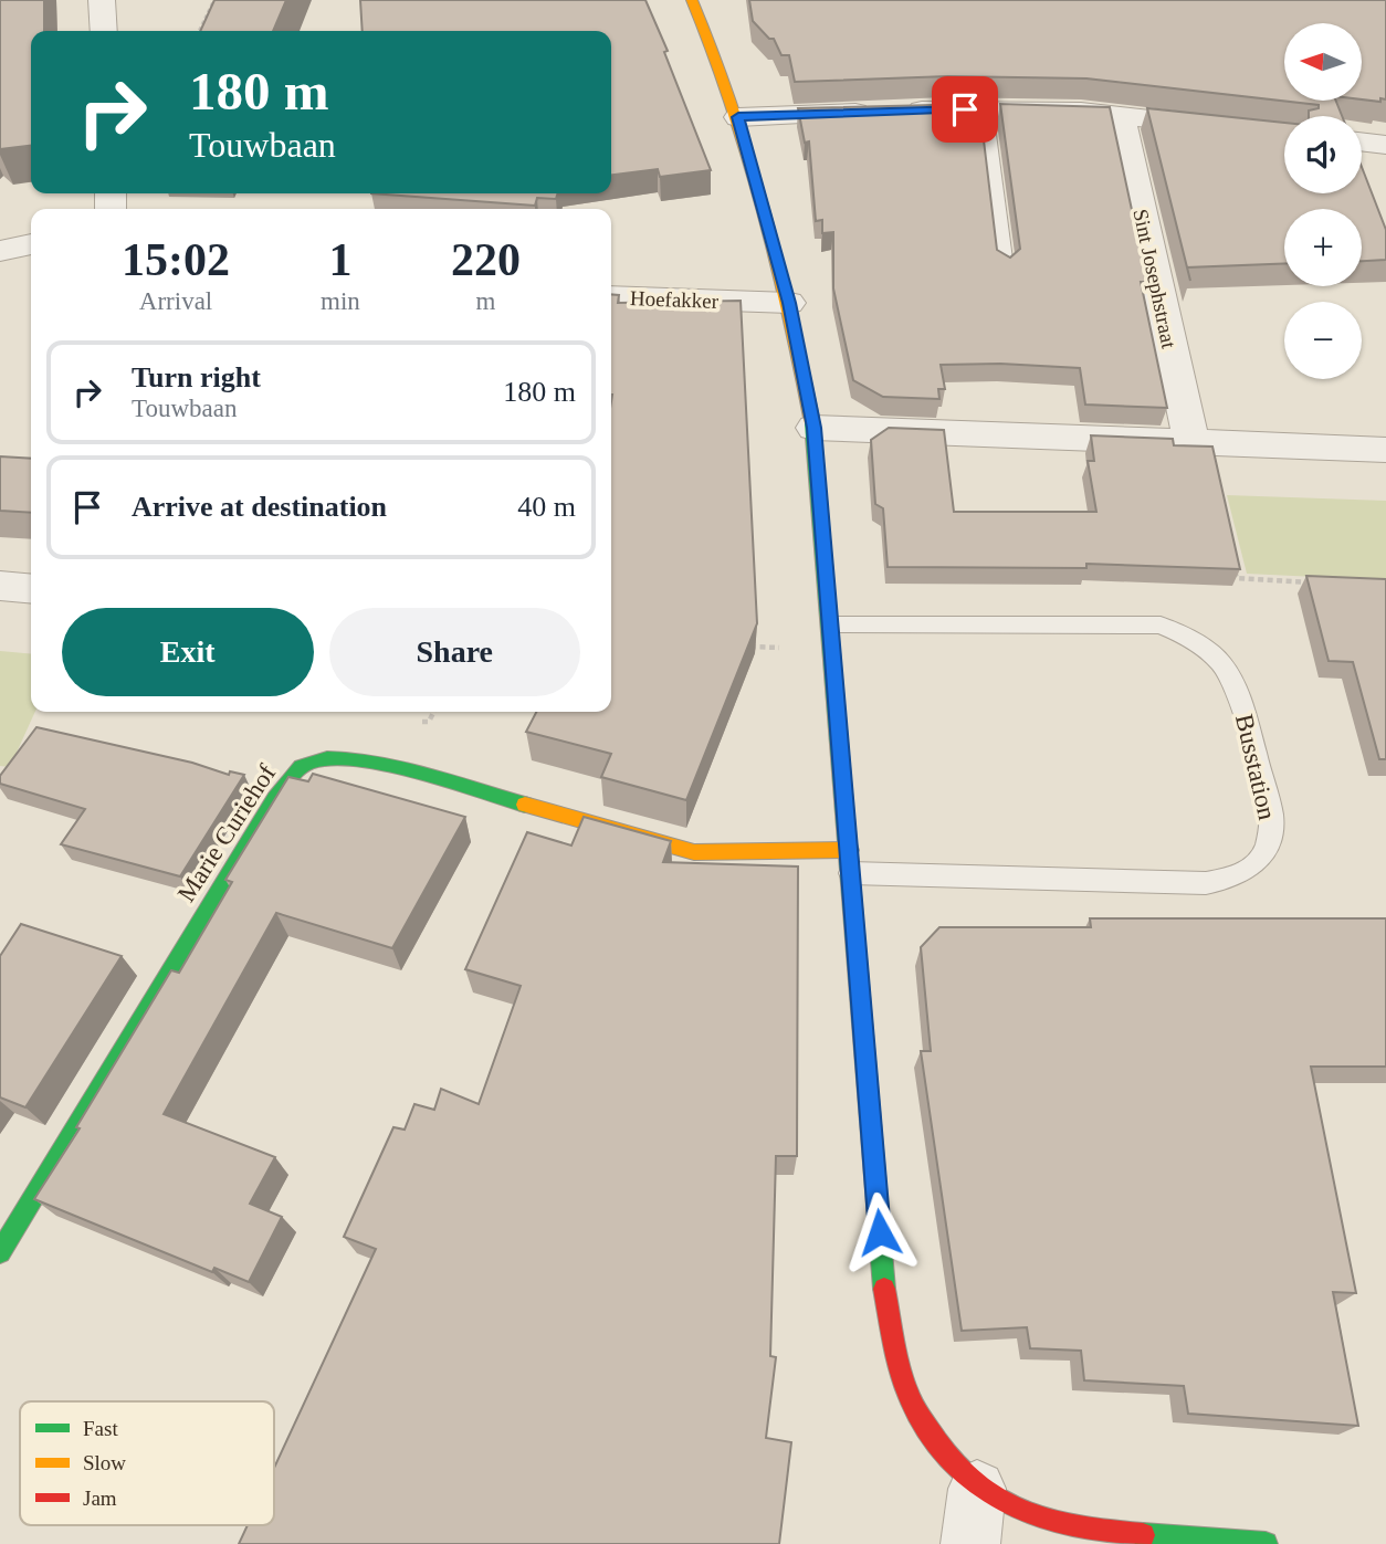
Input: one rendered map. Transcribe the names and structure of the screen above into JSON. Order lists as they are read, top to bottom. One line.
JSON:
{"streets":{"street":["Sint Josephstraat","Hoefakker","Marie Curiehof"],"lane":["Busstation"]},"crossings":[["Busstation","Marie Curiehof"]],"legend":["Fast","Slow","Jam"],"north":"left","page":{"map_buttons":["+","−"],"turn":["180 m","Touwbaan"],"eta":["15:02","Arrival","1","min","220","m"],"list":[{"name":"Turn right","note":"Touwbaan","value":"180 m"},{"name":"Arrive at destination","value":"40 m"}],"buttons":["Exit","Share"]}}
